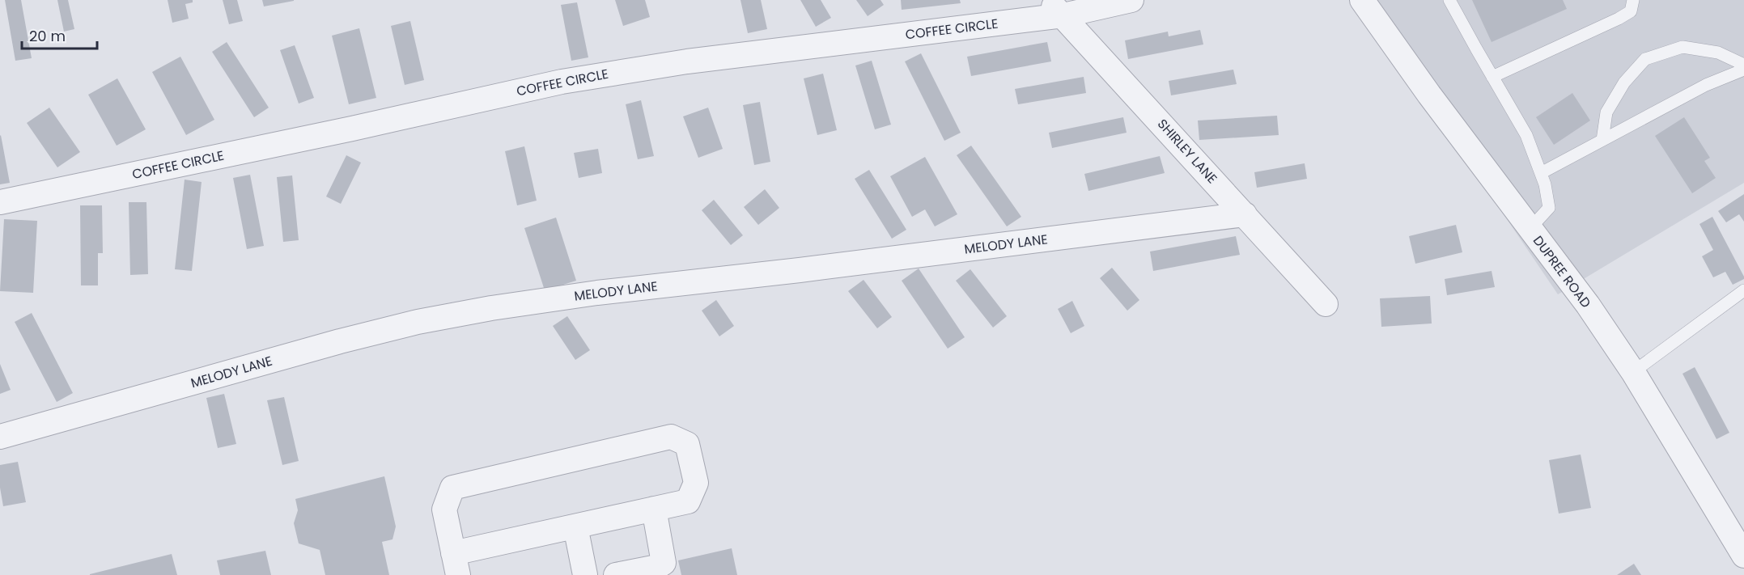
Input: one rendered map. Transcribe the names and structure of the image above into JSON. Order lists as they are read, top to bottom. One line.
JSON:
{"streets":{"street":["COFFEE CIRCLE","SHIRLEY LANE","MELODY LANE","DUPREE ROAD"]},"crossings":[["COFFEE CIRCLE","SHIRLEY LANE"],["SHIRLEY LANE","MELODY LANE"]],"scale_bar":"20 m"}
